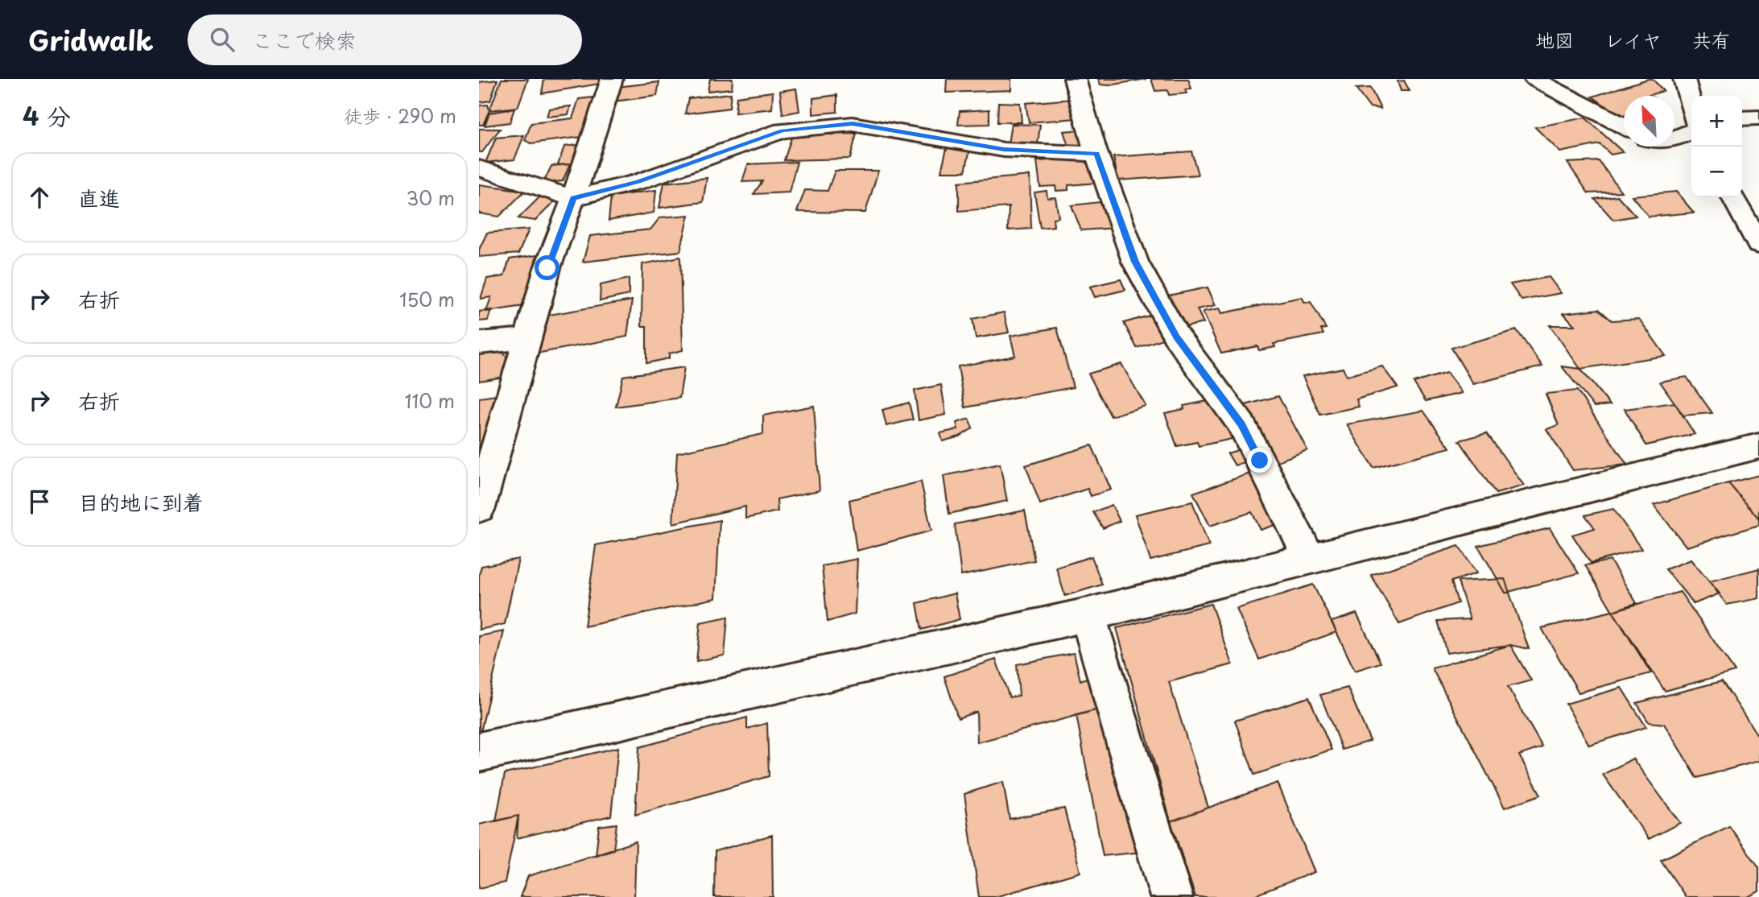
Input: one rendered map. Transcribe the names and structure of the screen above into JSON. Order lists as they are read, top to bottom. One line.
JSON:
{"north":"top left","page":{"header":"Gridwalk","search":"ここで検索","nav":["地図","レイヤ","共有"],"heading":["4 分","徒歩 · 290 m"],"map_buttons":["+","−"],"list":[["直進","30 m"],["右折","150 m"],["右折","110 m"],"目的地に到着"]}}
